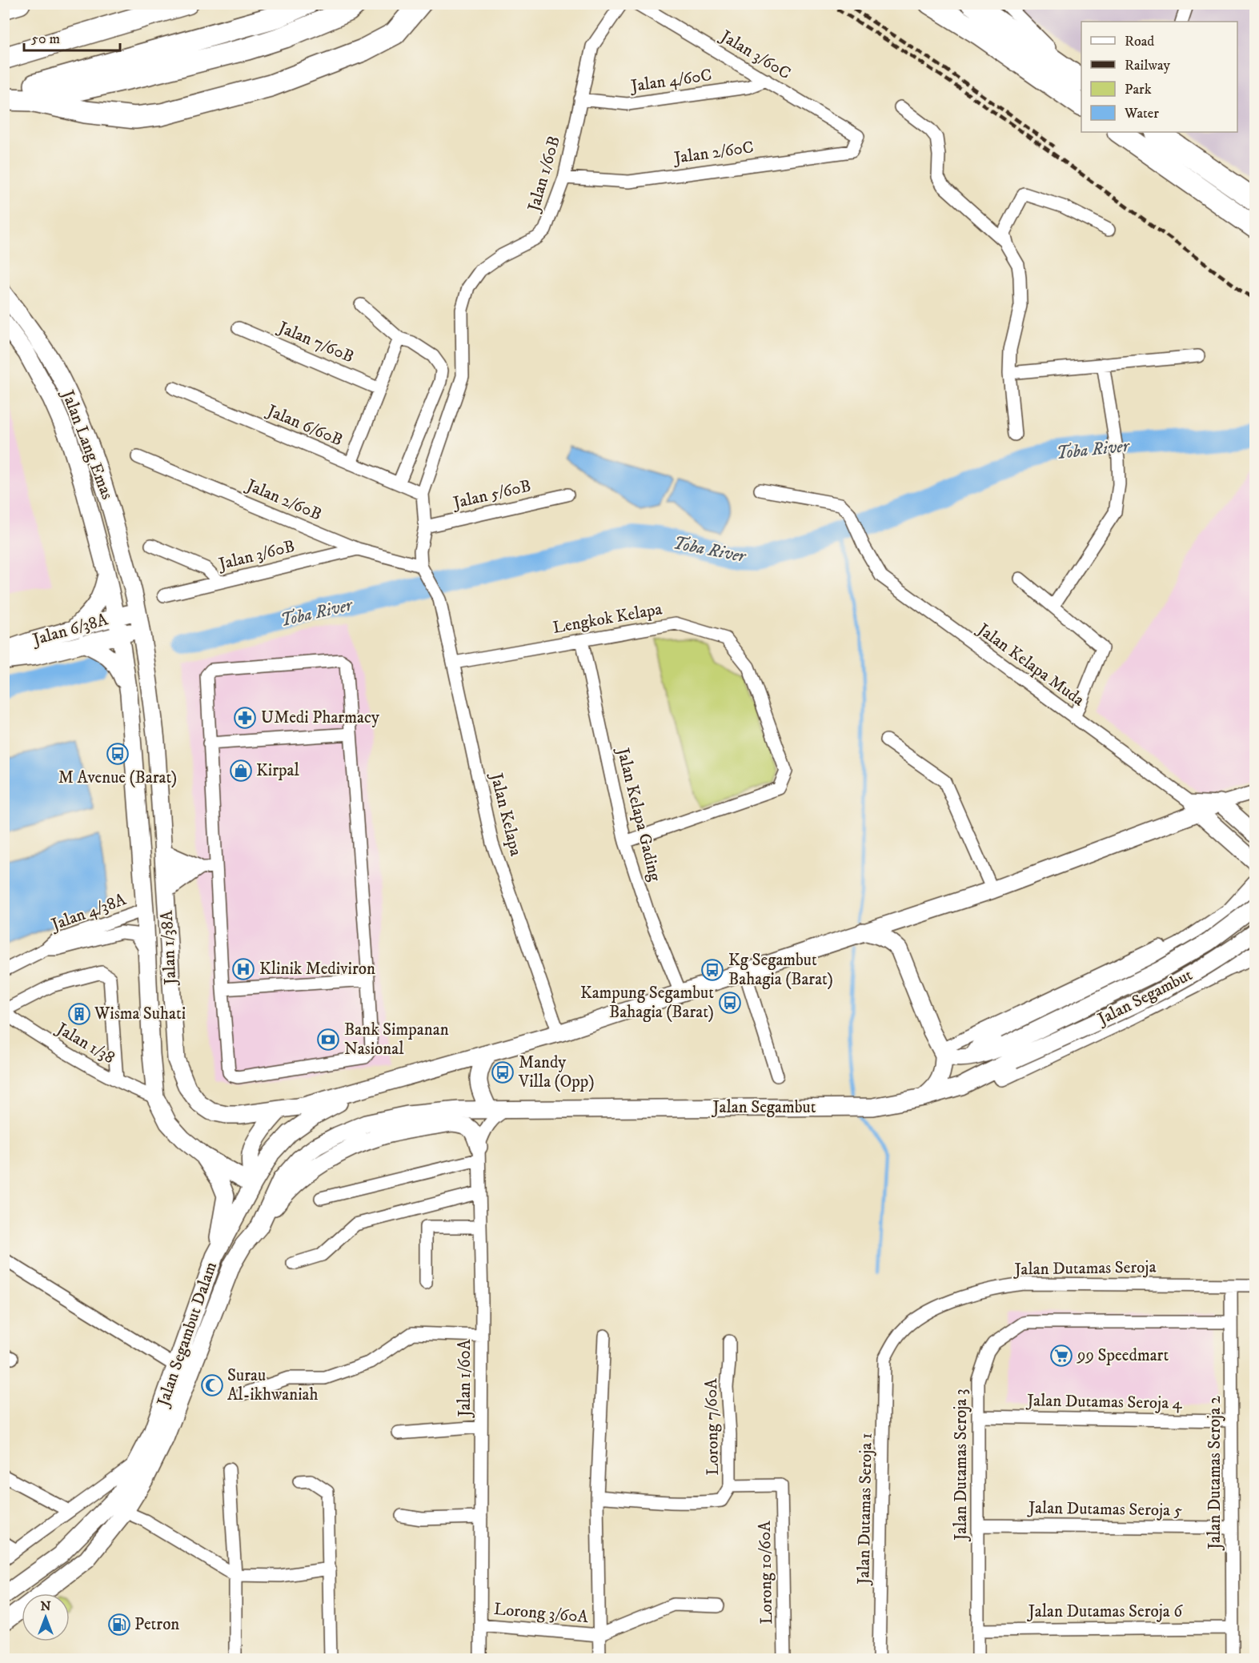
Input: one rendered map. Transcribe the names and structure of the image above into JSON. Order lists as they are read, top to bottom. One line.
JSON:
{"streets":{"main road":["Jalan Lang Emas","Jalan 6/38A","Jalan 1/38A","Jalan Segambut","Jalan Segambut Dalam"],"street":["Jalan 3/60C","Jalan 4/60C","Jalan 2/60C","Jalan 1/60B","Jalan 7/60B","Jalan 6/60B","Jalan 5/60B","Jalan 2/60B","Jalan 3/60B","Lengkok Kelapa","Jalan Kelapa Muda","Jalan Kelapa","Jalan Kelapa Gading","Jalan 4/38A","Jalan 1/38","Jalan Dutamas Seroja","Jalan 1/60A","Jalan Dutamas Seroja 4","Lorong 7/60A","Jalan Dutamas Seroja 3","Jalan Dutamas Seroja 2","Jalan Dutamas Seroja 1","Jalan Dutamas Seroja 5","Lorong 10/60A","Jalan Dutamas Seroja 6","Lorong 3/60A"]},"crossings":[["Jalan 3/60C","Jalan 4/60C"],["Jalan 3/60C","Jalan 2/60C"],["Jalan 4/60C","Jalan 1/60B"],["Jalan 2/60C","Jalan 1/60B"],["Jalan 1/60B","Jalan 6/60B"],["Jalan 1/60B","Jalan 5/60B"],["Jalan 1/60B","Jalan 2/60B"],["Jalan 1/60B","Jalan Kelapa"],["Jalan Lang Emas","Jalan 6/38A"],["Jalan Lang Emas","Jalan 1/38A"],["Jalan 2/60B","Jalan 3/60B"],["Jalan 2/60B","Jalan Kelapa"],["Lengkok Kelapa","Jalan Kelapa"],["Lengkok Kelapa","Jalan Kelapa Gading"],["Jalan 6/38A","Jalan 1/38A"],["Jalan 4/38A","Jalan 1/38A"],["Jalan 1/38A","Jalan 1/38"],["Jalan 1/38A","Jalan Segambut Dalam"],["Jalan Segambut","Jalan Segambut Dalam"],["Jalan Segambut","Jalan 1/60A"],["Jalan Dutamas Seroja","Jalan Dutamas Seroja 2"],["Jalan Dutamas Seroja","Jalan Dutamas Seroja 1"],["Jalan 1/60A","Lorong 3/60A"],["Jalan Dutamas Seroja 4","Jalan Dutamas Seroja 3"],["Jalan Dutamas Seroja 4","Jalan Dutamas Seroja 2"],["Lorong 7/60A","Lorong 10/60A"],["Jalan Dutamas Seroja 3","Jalan Dutamas Seroja 2"],["Jalan Dutamas Seroja 3","Jalan Dutamas Seroja 5"],["Jalan Dutamas Seroja 3","Jalan Dutamas Seroja 6"],["Jalan Dutamas Seroja 2","Jalan Dutamas Seroja 5"],["Jalan Dutamas Seroja 2","Jalan Dutamas Seroja 6"]],"water":["Toba River"],"places":{"pharmacy":["UMedi Pharmacy"],"bus stop":["M Avenue (Barat)","Kg Segambut Bahagia (Barat)","Kampung Segambut Bahagia (Barat)","Mandy Villa (Opp)"],"shop":["Kirpal"],"hospital":["Klinik Mediviron"],"building":["Wisma Suhati"],"bank":["Bank Simpanan Nasional"],"supermarket":["99 Speedmart"],"mosque":["Surau Al-ikhwaniah"],"fuel station":["Petron"]},"legend":["Road","Railway","Park","Water"],"scale_bar":"50 m","north":"top"}
